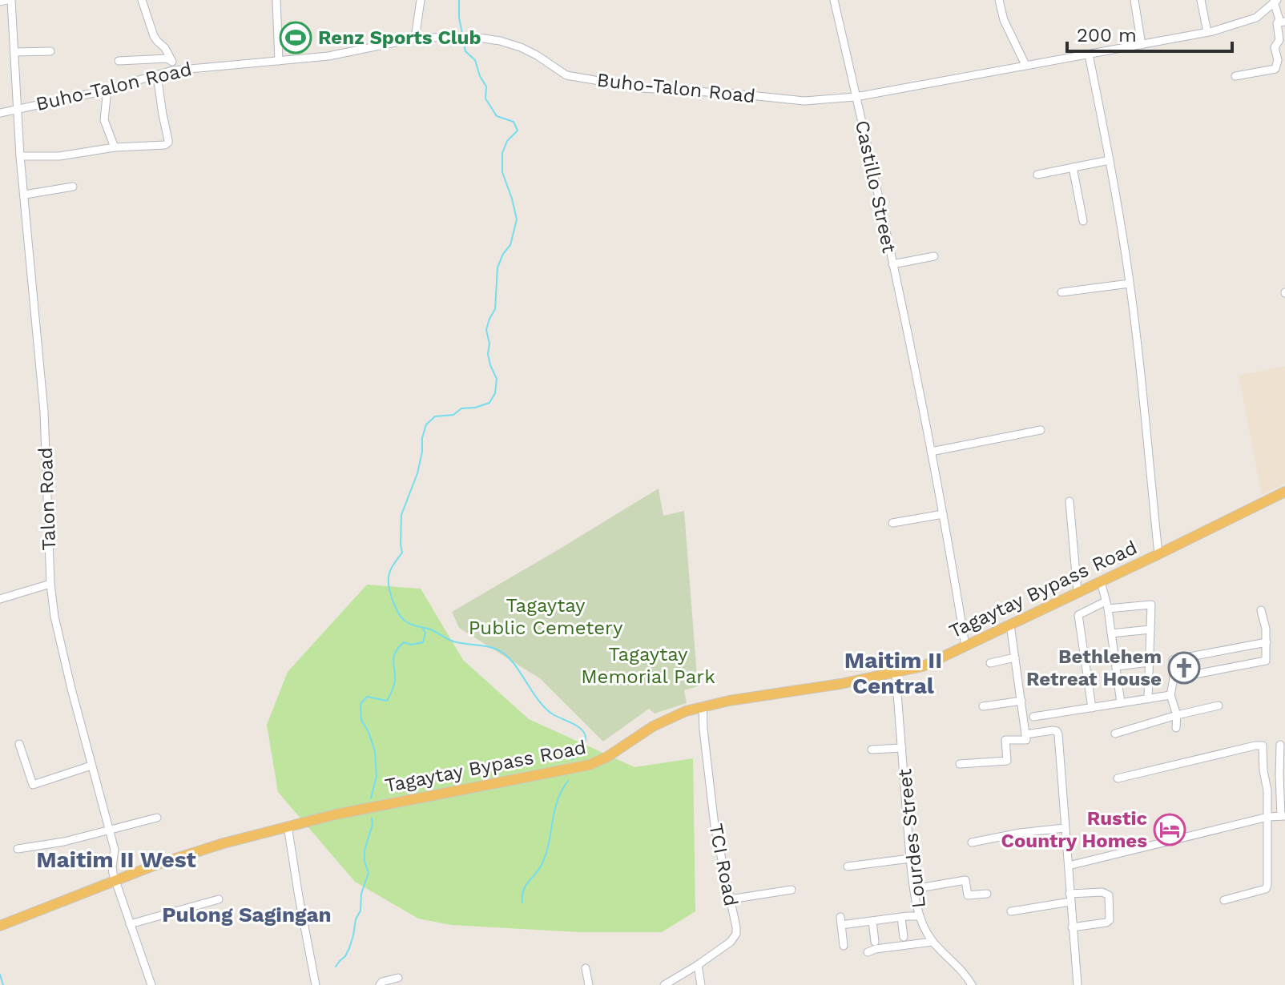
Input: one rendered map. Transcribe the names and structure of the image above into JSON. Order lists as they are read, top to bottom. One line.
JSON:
{"streets":{"main road":["Tagaytay Bypass Road"],"street":["Buho-Talon Road","Castillo Street","Talon Road","Lourdes Street","TCI Road"]},"crossings":[["Buho-Talon Road","Castillo Street"],["Buho-Talon Road","Talon Road"],["Castillo Street","Tagaytay Bypass Road"],["Talon Road","Tagaytay Bypass Road"],["Tagaytay Bypass Road","Lourdes Street"],["Tagaytay Bypass Road","TCI Road"]],"districts":["Maitim II Central","Maitim II West","Pulong Sagingan"],"parks":["Tagaytay Public Cemetery","Tagaytay Memorial Park"],"places":{"sports":["Renz Sports Club"],"church":["Bethlehem Retreat House"],"hotel":["Rustic Country Homes"]},"scale_bar":"200 m"}
